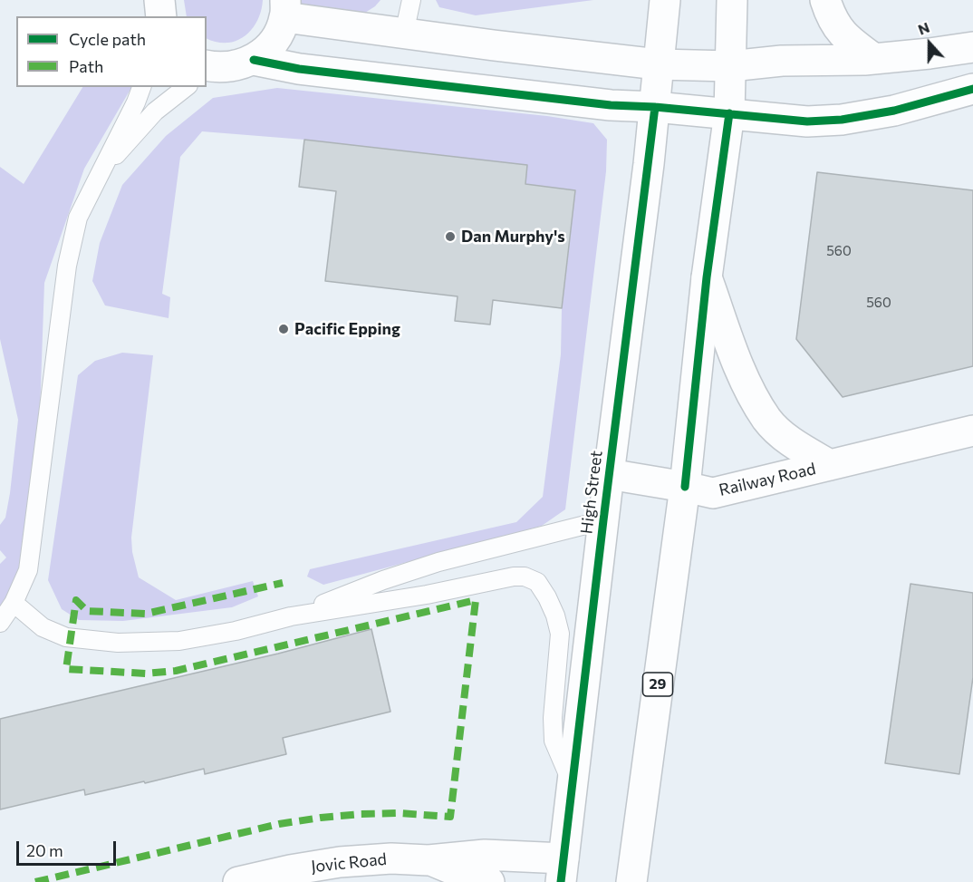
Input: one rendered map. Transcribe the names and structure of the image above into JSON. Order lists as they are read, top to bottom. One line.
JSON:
{"streets":{"street":["Railway Road","High Street","29","Jovic Road"]},"crossings":[["Railway Road","High Street"],["Railway Road","29"],["High Street","Jovic Road"]],"places":["Dan Murphy's","Pacific Epping"],"house_numbers":["560","560"],"legend":["Cycle path","Path"],"scale_bar":"20 m","north":"top"}
